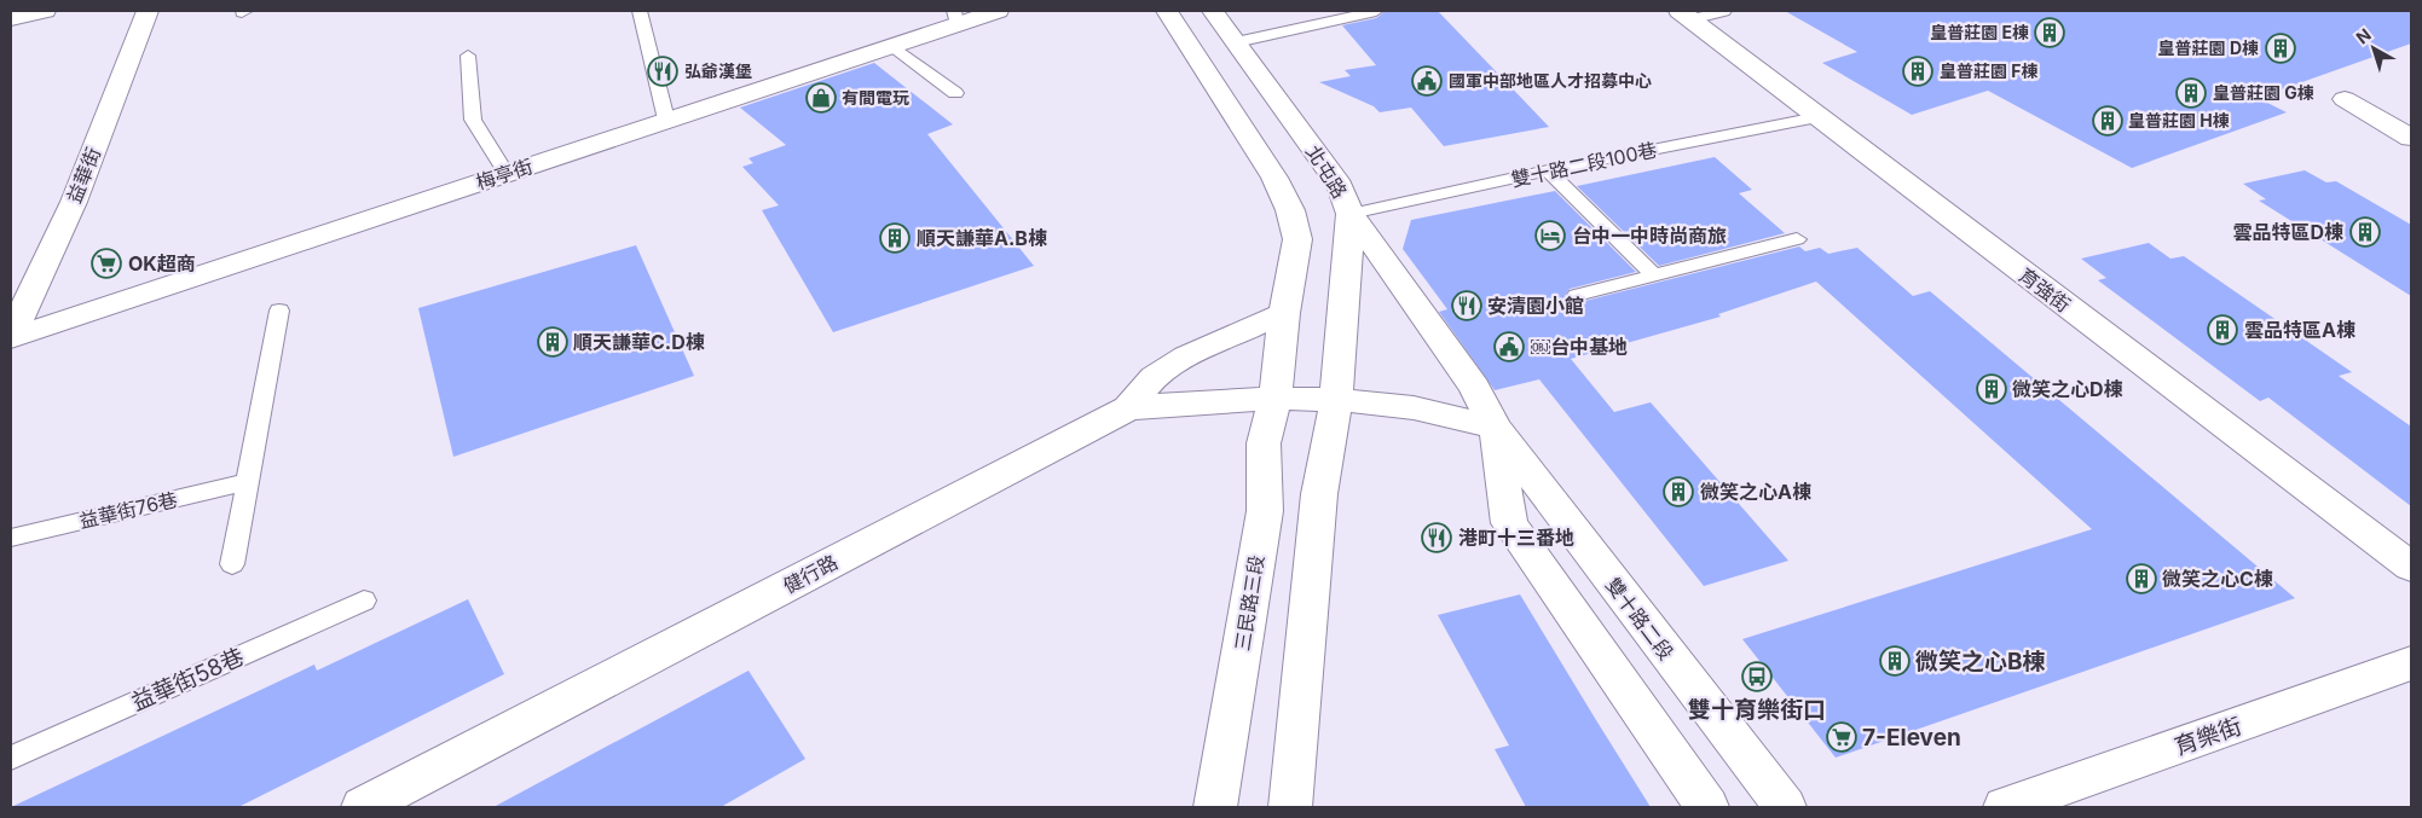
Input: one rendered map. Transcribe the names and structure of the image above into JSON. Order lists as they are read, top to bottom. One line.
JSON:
{"streets":{"street":["北屯路","梅亭街","益華街","育強街","健行路","三民路三段","雙十路二段","育樂街"],"lane":["雙十路二段100巷","益華街76巷","益華街58巷"]},"crossings":[["雙十路二段100巷","北屯路"],["雙十路二段100巷","育強街"],["雙十路二段100巷","雙十路二段"],["北屯路","雙十路二段"],["梅亭街","益華街"],["健行路","三民路三段"]],"places":{"building":["皇普莊園 E棟","皇普莊園 D棟","皇普莊園 F棟","皇普莊園 G棟","皇普莊園 H棟","雲品特區D棟","順天謙華A.B棟","雲品特區A棟","順天謙華C.D棟","微笑之心D棟","微笑之心A棟","微笑之心C棟","微笑之心B棟"],"restaurant":["弘爺漢堡","安清園小館","港町十三番地"],"public building":["國軍中部地區人才招募中心","￼台中基地"],"shop":["有間電玩"],"hotel":["台中一中時尚商旅"],"supermarket":["OK超商","7-Eleven"],"bus stop":["雙十育樂街口"]},"north":"top left"}
